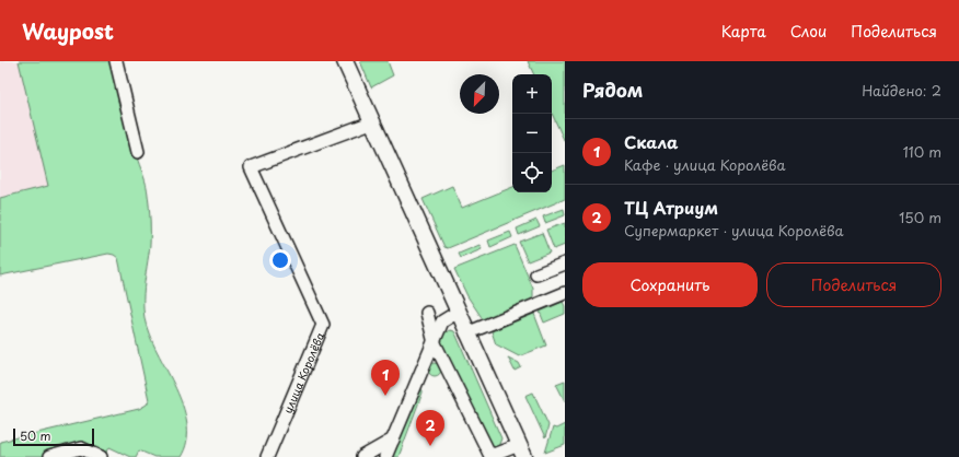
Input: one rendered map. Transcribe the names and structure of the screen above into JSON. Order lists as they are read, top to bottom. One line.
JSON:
{"streets":{"street":["улица Королёва"]},"scale_bar":"50 m","north":"bottom left","page":{"header":"Waypost","nav":["Карта","Слои","Поделиться"],"heading":["Рядом","Найдено: 2"],"map_buttons":["+","−"],"list":[{"mark":"1","name":"Скала","note":"Кафе · улица Королёва","value":"110 m"},{"mark":"2","name":"ТЦ Атриум","note":"Супермаркет · улица Королёва","value":"150 m"}],"buttons":["Сохранить","Поделиться"],"pins":["1","2"],"scale":"50 m"}}
